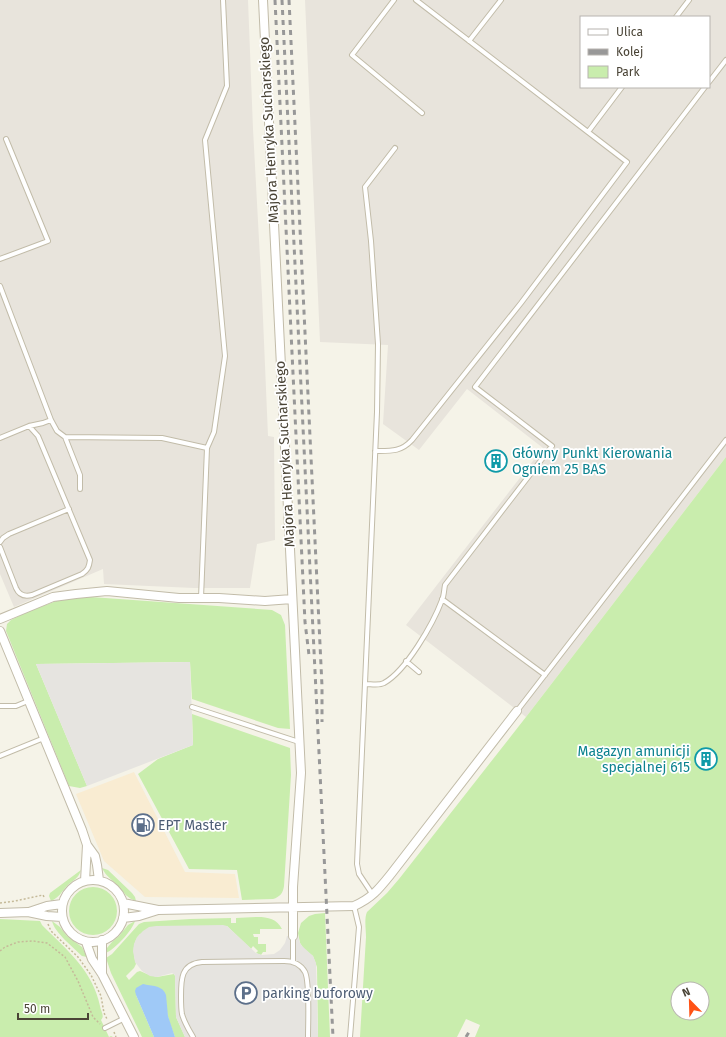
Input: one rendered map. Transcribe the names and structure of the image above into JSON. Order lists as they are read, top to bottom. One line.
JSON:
{"streets":{"street":["Majora Henryka Sucharskiego"]},"places":{"building":["Główny Punkt Kierowania Ogniem 25 BAS","Magazyn amunicji specjalnej 615"],"fuel station":["EPT Master"],"parking":["parking buforowy"]},"legend":["Ulica","Kolej","Park"],"scale_bar":"50 m","north":"top left"}
